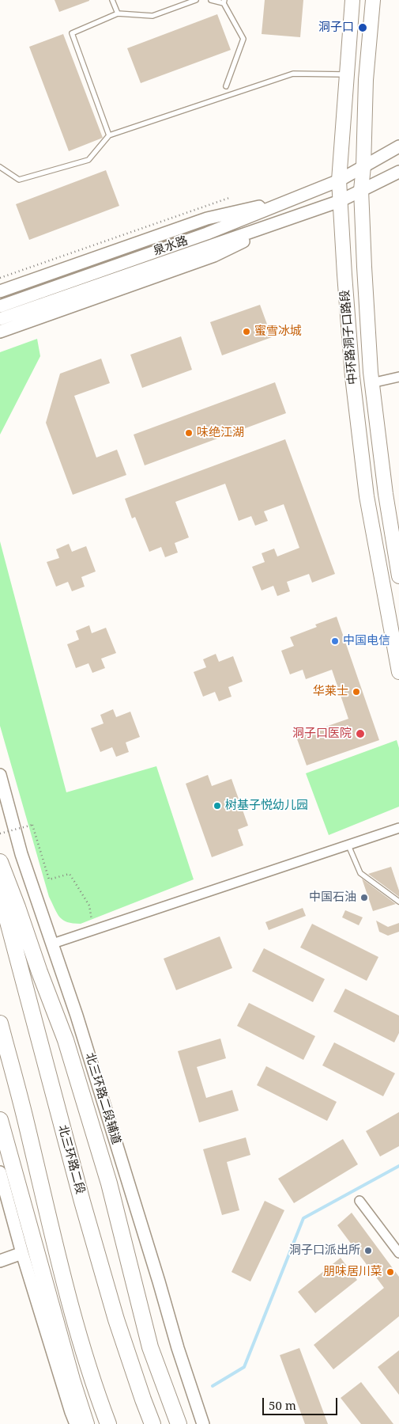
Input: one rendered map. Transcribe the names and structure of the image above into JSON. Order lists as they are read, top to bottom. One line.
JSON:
{"streets":{"highway":["北三环路二段"],"main road":["泉水路","中环路洞子口路段","北三环路二段辅道"]},"crossings":[["泉水路","中环路洞子口路段"]],"places":["洞子口","蜜雪冰城","味绝江湖","中国电信","华莱士","洞子口医院","树基子悦幼儿园","中国石油","洞子口派出所","朋味居川菜"],"scale_bar":"50 m"}
